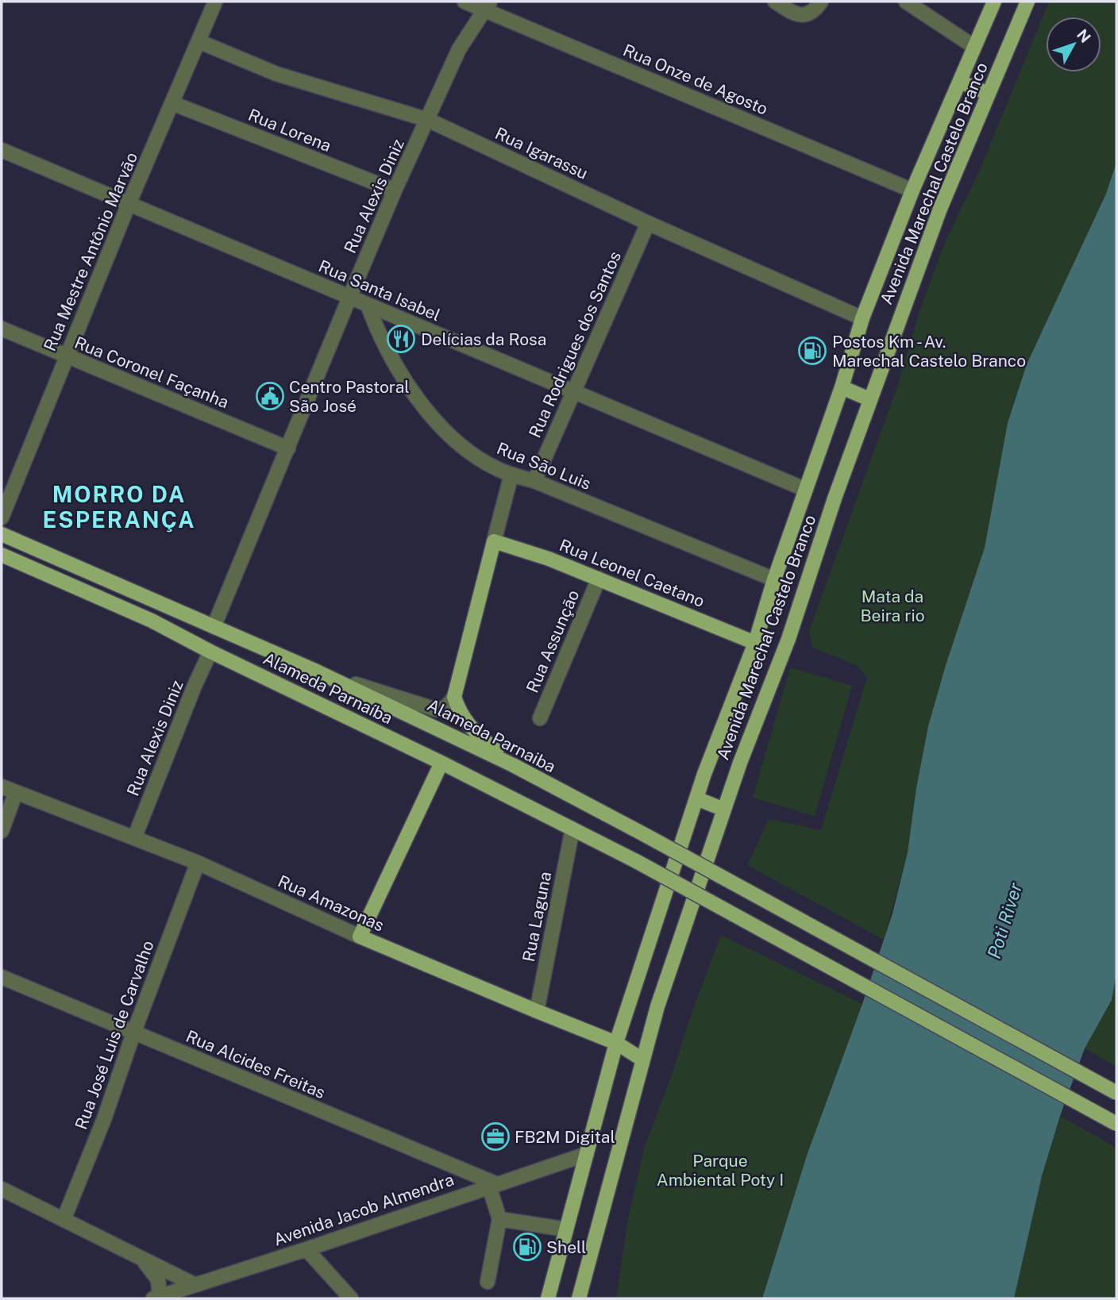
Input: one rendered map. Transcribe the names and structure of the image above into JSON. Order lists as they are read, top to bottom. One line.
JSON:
{"streets":{"main road":["Avenida Marechal Castelo Branco","Rua Leonel Caetano","Alameda Parnaíba","Alameda Parnaiba","Rua Amazonas"],"street":["Rua Onze de Agosto","Rua Lorena","Rua Igarassu","Rua Alexis Diniz","Rua Mestre Antônio Marvão","Rua Santa Isabel","Rua Rodrigues dos Santos","Rua Coronel Façanha","Rua São Luis","Rua Assunção","Rua Laguna","Rua José Luis de Carvalho","Rua Alcides Freitas","Avenida Jacob Almendra"]},"crossings":[["Rua Onze de Agosto","Avenida Marechal Castelo Branco"],["Rua Onze de Agosto","Rua Alexis Diniz"],["Rua Lorena","Rua Alexis Diniz"],["Rua Lorena","Rua Mestre Antônio Marvão"],["Rua Igarassu","Avenida Marechal Castelo Branco"],["Rua Igarassu","Rua Alexis Diniz"],["Rua Igarassu","Rua Mestre Antônio Marvão"],["Rua Igarassu","Rua Rodrigues dos Santos"],["Avenida Marechal Castelo Branco","Rua Santa Isabel"],["Avenida Marechal Castelo Branco","Rua São Luis"],["Avenida Marechal Castelo Branco","Rua Leonel Caetano"],["Avenida Marechal Castelo Branco","Rua Amazonas"],["Avenida Marechal Castelo Branco","Avenida Jacob Almendra"],["Rua Alexis Diniz","Rua Santa Isabel"],["Rua Alexis Diniz","Rua Coronel Façanha"],["Rua Alexis Diniz","Alameda Parnaíba"],["Rua Alexis Diniz","Alameda Parnaiba"],["Rua Alexis Diniz","Rua Amazonas"],["Rua Mestre Antônio Marvão","Rua Santa Isabel"],["Rua Mestre Antônio Marvão","Rua Coronel Façanha"],["Rua Santa Isabel","Rua Rodrigues dos Santos"],["Rua Santa Isabel","Rua São Luis"],["Rua Rodrigues dos Santos","Rua São Luis"],["Rua Leonel Caetano","Rua Assunção"],["Alameda Parnaíba","Rua Laguna"],["Rua Amazonas","Rua Laguna"],["Rua Amazonas","Rua José Luis de Carvalho"],["Rua José Luis de Carvalho","Rua Alcides Freitas"],["Rua Alcides Freitas","Avenida Jacob Almendra"]],"districts":["MORRO DA ESPERANÇA"],"water":["Poti River"],"parks":["Mata da Beira rio","Parque Ambiental Poty I"],"places":{"restaurant":["Delícias da Rosa"],"fuel station":["Postos Km - Av. Marechal Castelo Branco","Shell"],"public building":["Centro Pastoral São José"],"office":["FB2M Digital"]},"north":"top right"}
